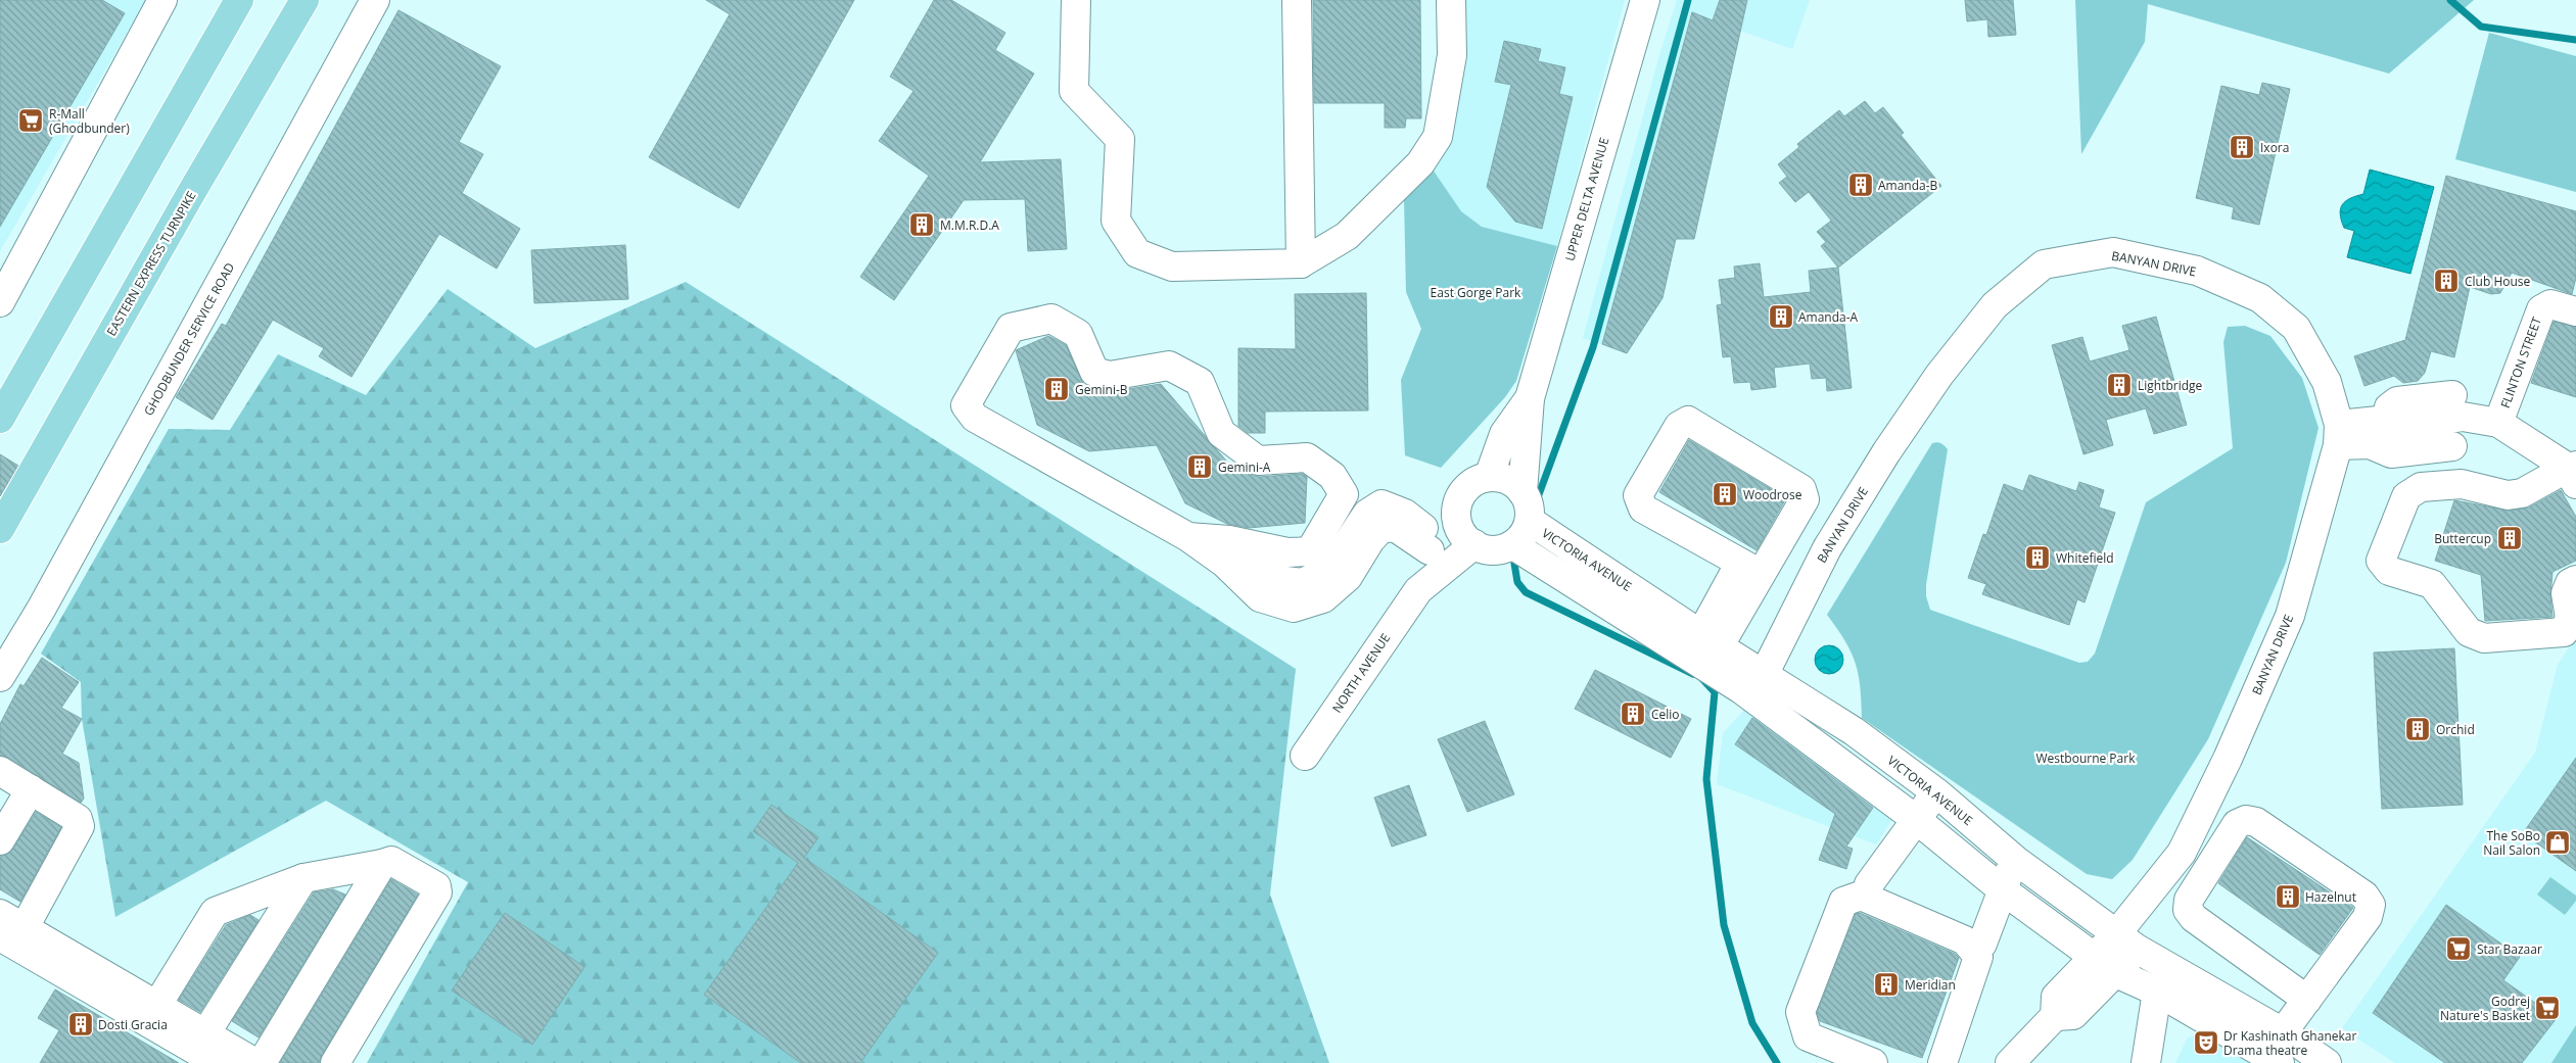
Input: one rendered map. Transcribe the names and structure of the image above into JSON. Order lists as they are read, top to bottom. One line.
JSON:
{"streets":{"main road":["EASTERN EXPRESS TURNPIKE"],"street":["UPPER DELTA AVENUE","BANYAN DRIVE","GHODBUNDER SERVICE ROAD","FLINTON STREET","VICTORIA AVENUE","NORTH AVENUE"]},"crossings":[["UPPER DELTA AVENUE","VICTORIA AVENUE"],["BANYAN DRIVE","FLINTON STREET"],["BANYAN DRIVE","VICTORIA AVENUE"]],"parks":["East Gorge Park","Westbourne Park"],"places":{"supermarket":["R-Mall (Ghodbunder)","Star Bazaar","Godrej Nature's Basket"],"building":["Ixora","Amanda-B","M.M.R.D.A","Club House","Amanda-A","Lightbridge","Gemini-B","Gemini-A","Woodrose","Buttercup","Whitefield","Celio","Orchid","Hazelnut","Meridian","Dosti Gracia"],"shop":["The SoBo Nail Salon"],"theatre":["Dr Kashinath Ghanekar Drama theatre"]}}
